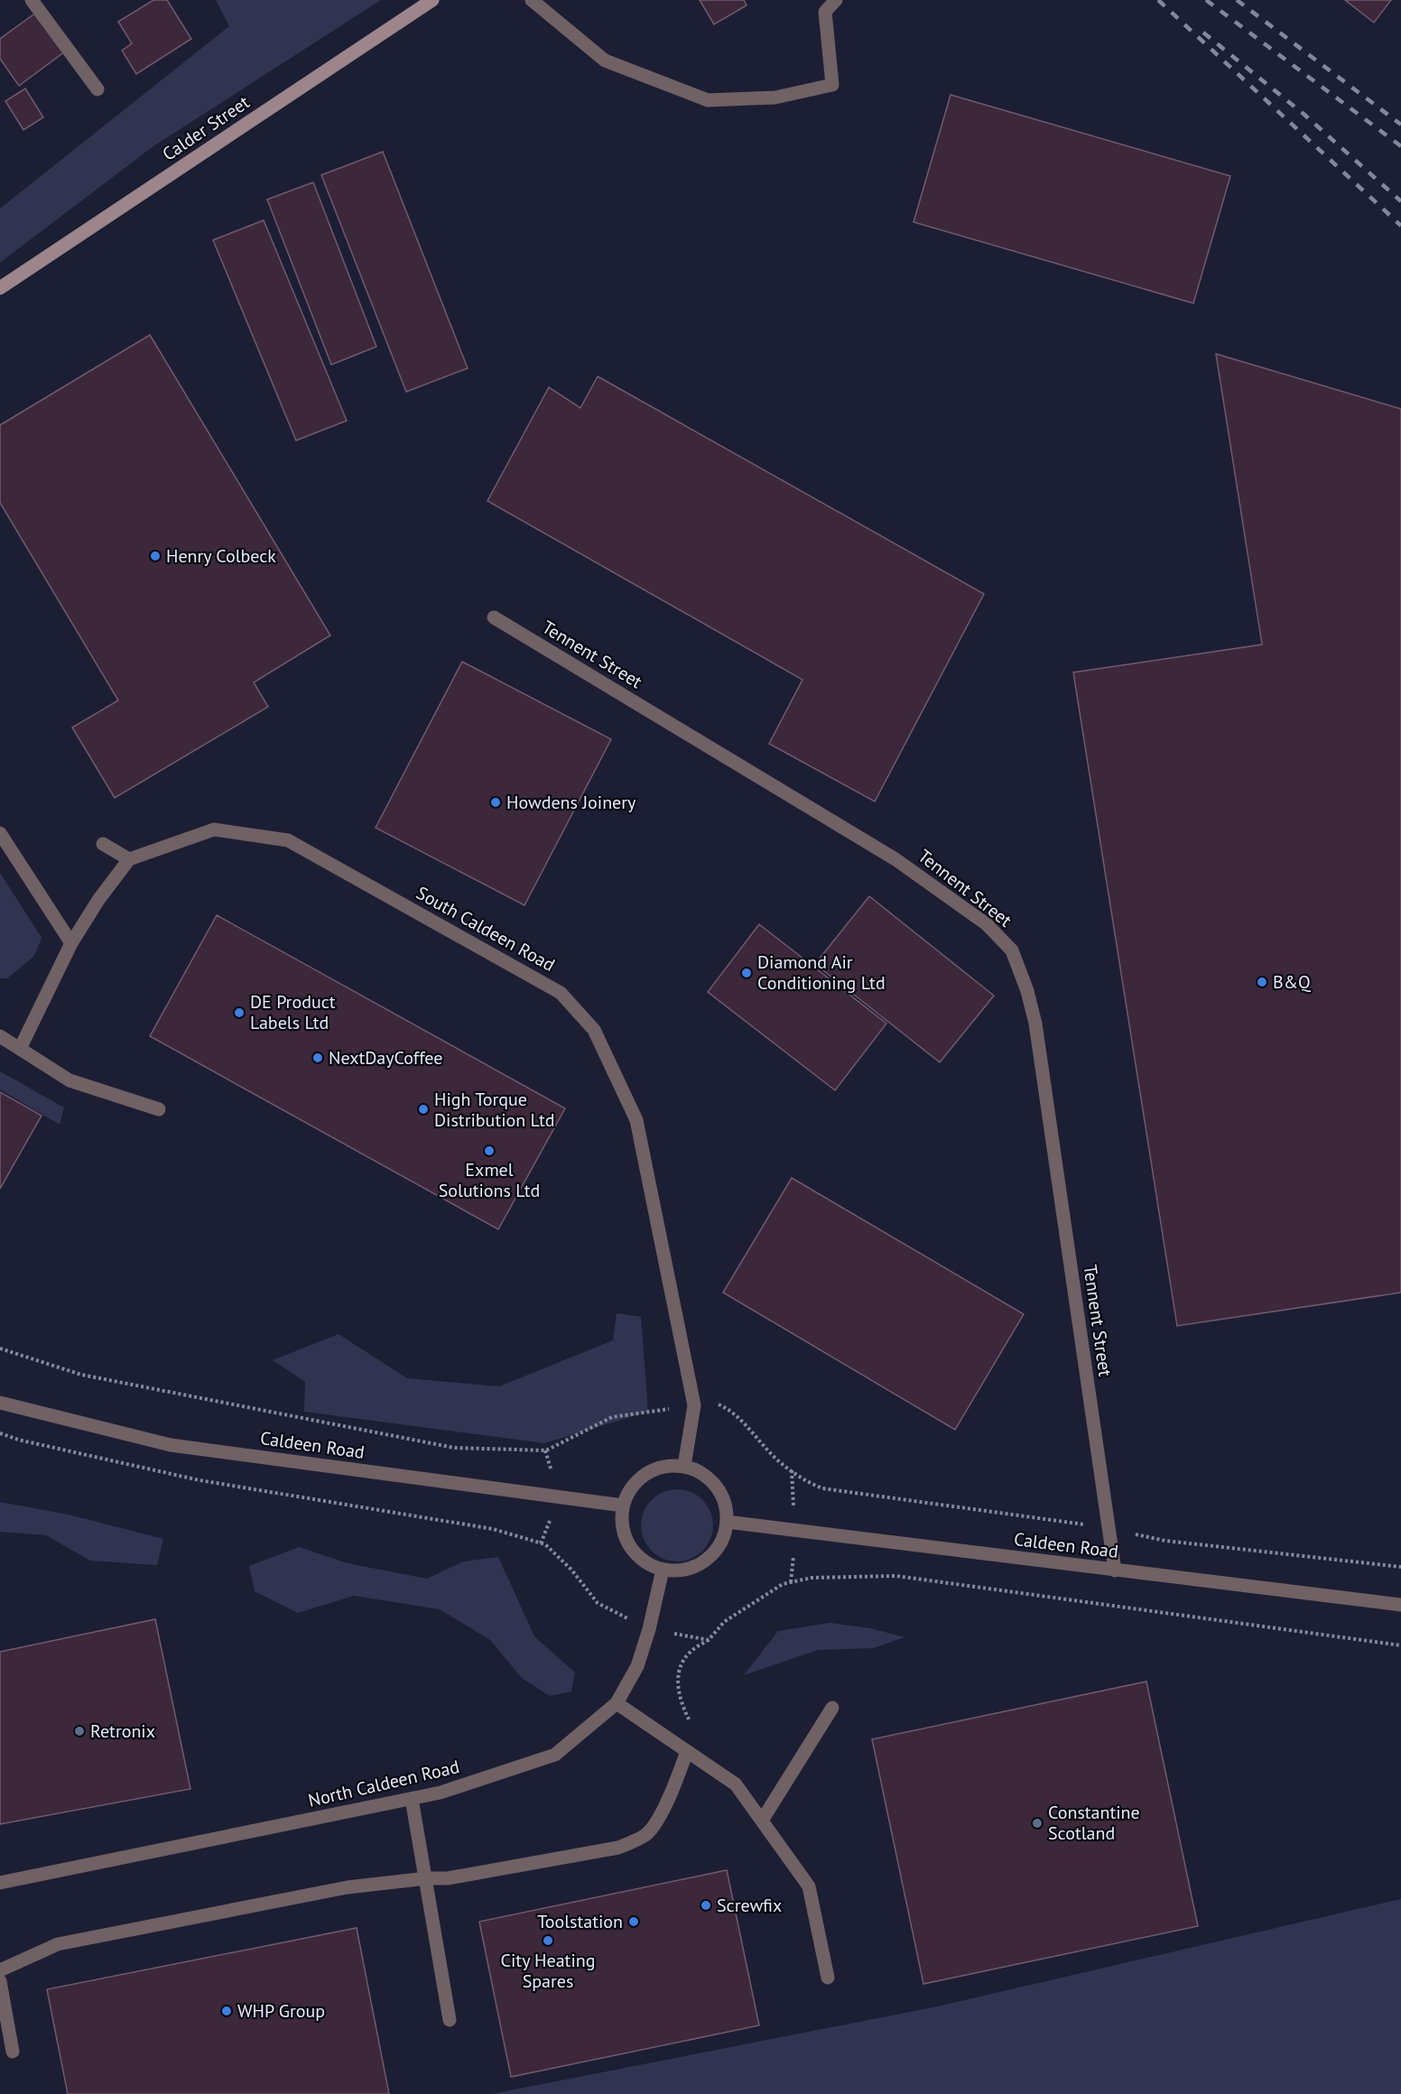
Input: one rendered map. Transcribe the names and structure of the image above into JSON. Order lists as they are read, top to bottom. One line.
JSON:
{"streets":{"main road":["Calder Street"],"street":["Tennent Street","South Caldeen Road","Caldeen Road","North Caldeen Road"]},"crossings":[["Tennent Street","Caldeen Road"],["South Caldeen Road","Caldeen Road"],["South Caldeen Road","North Caldeen Road"],["Caldeen Road","North Caldeen Road"]],"places":["Henry Colbeck","Howdens Joinery","Diamond Air Conditioning Ltd","B&Q","DE Product Labels Ltd","NextDayCoffee","High Torque Distribution Ltd","Exmel Solutions Ltd","Retronix","Constantine Scotland","Screwfix","Toolstation","City Heating Spares","WHP Group"]}
